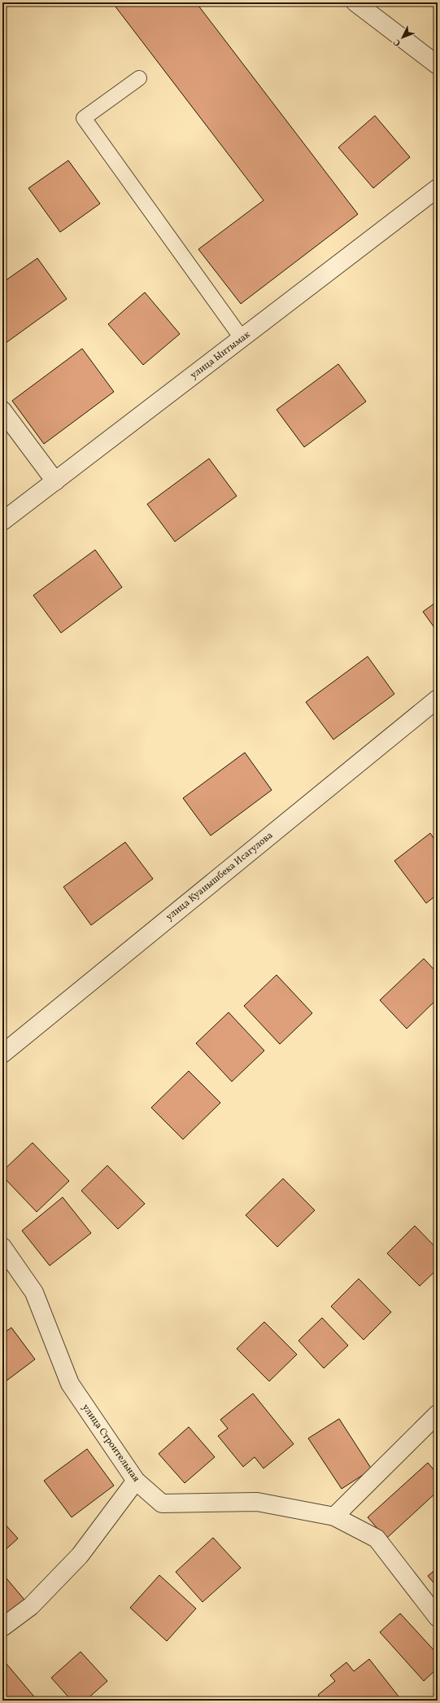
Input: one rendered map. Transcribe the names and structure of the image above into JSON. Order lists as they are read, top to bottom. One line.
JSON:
{"streets":{"street":["улица Ынтымак","улица Куанышбека Исагулова","улица Строительная"]},"north":"bottom left"}
